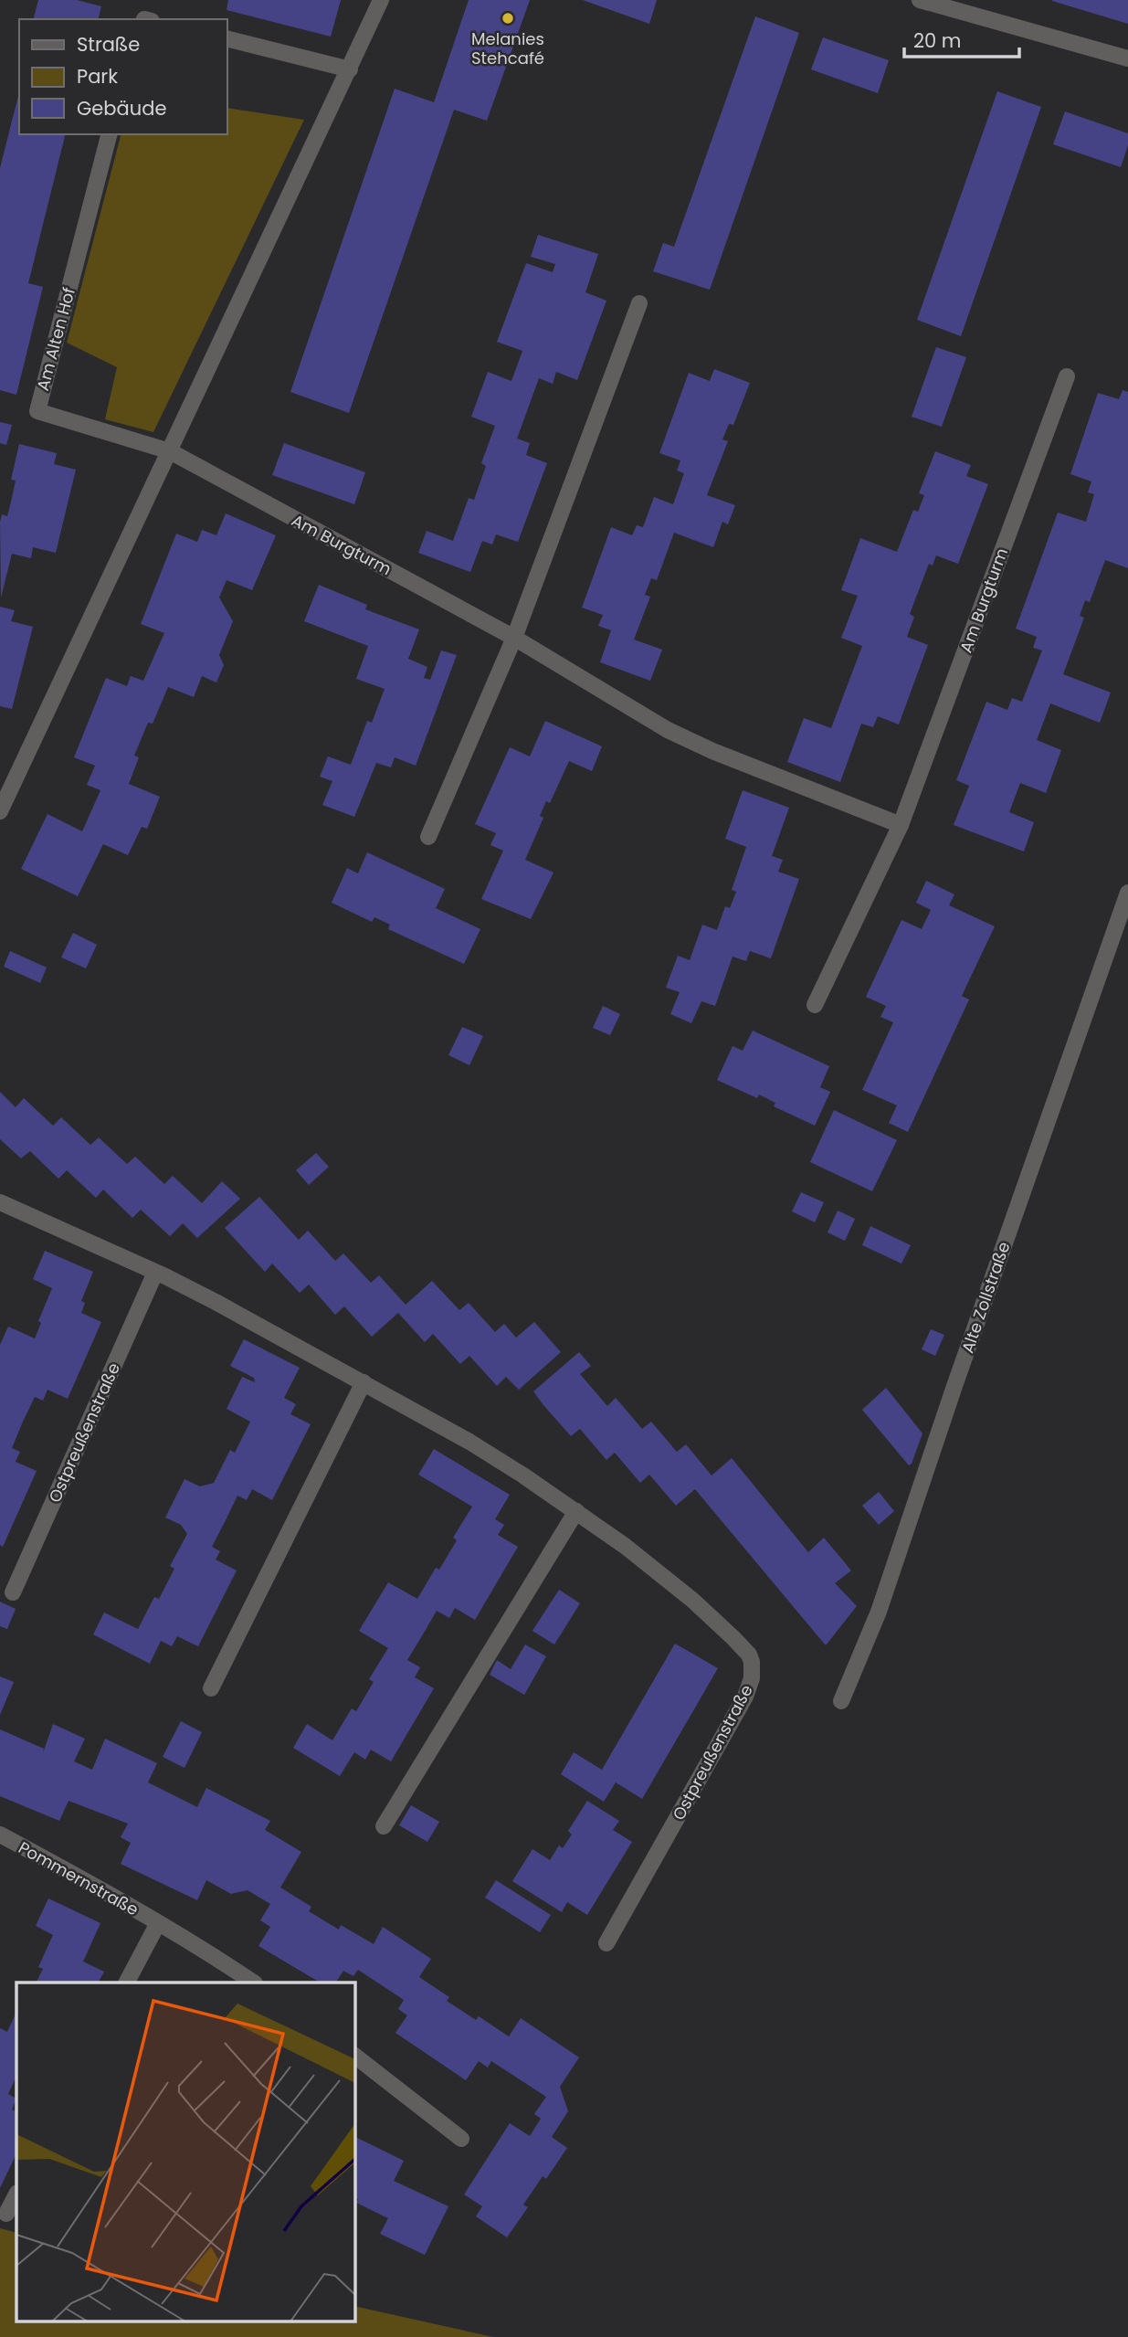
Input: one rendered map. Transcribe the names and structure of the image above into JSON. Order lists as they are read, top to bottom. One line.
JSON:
{"streets":{"street":["Am Alten Hof","Am Burgturm","Alte Zollstraße","Ostpreußenstraße","Pommernstraße"]},"crossings":[["Am Alten Hof","Am Burgturm"]],"places":["Melanies Stehcafé"],"legend":["Straße","Park","Gebäude"],"scale_bar":"20 m"}
